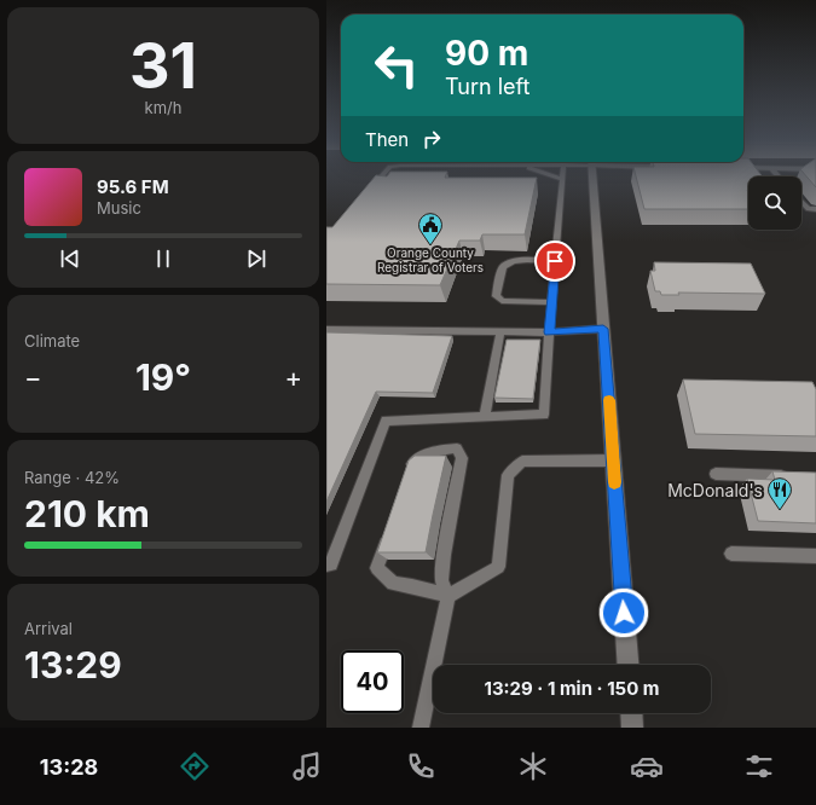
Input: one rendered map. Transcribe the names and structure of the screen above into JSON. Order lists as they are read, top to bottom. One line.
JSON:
{"places":{"public building":["Orange County Registrar of Voters"],"restaurant":["McDonald's"]},"page":{"tile":[["31","km/h"],"Climate",["Range · 42%","210 km"],["Arrival","13:29"]],"turn":["90 m","Turn left"],"then":"Then","song":["95.6 FM","Music"],"heat":["−","19°","+"],"limit":"40","trip":"13:29 · 1 min · 150 m","tabs":"13:28"}}
